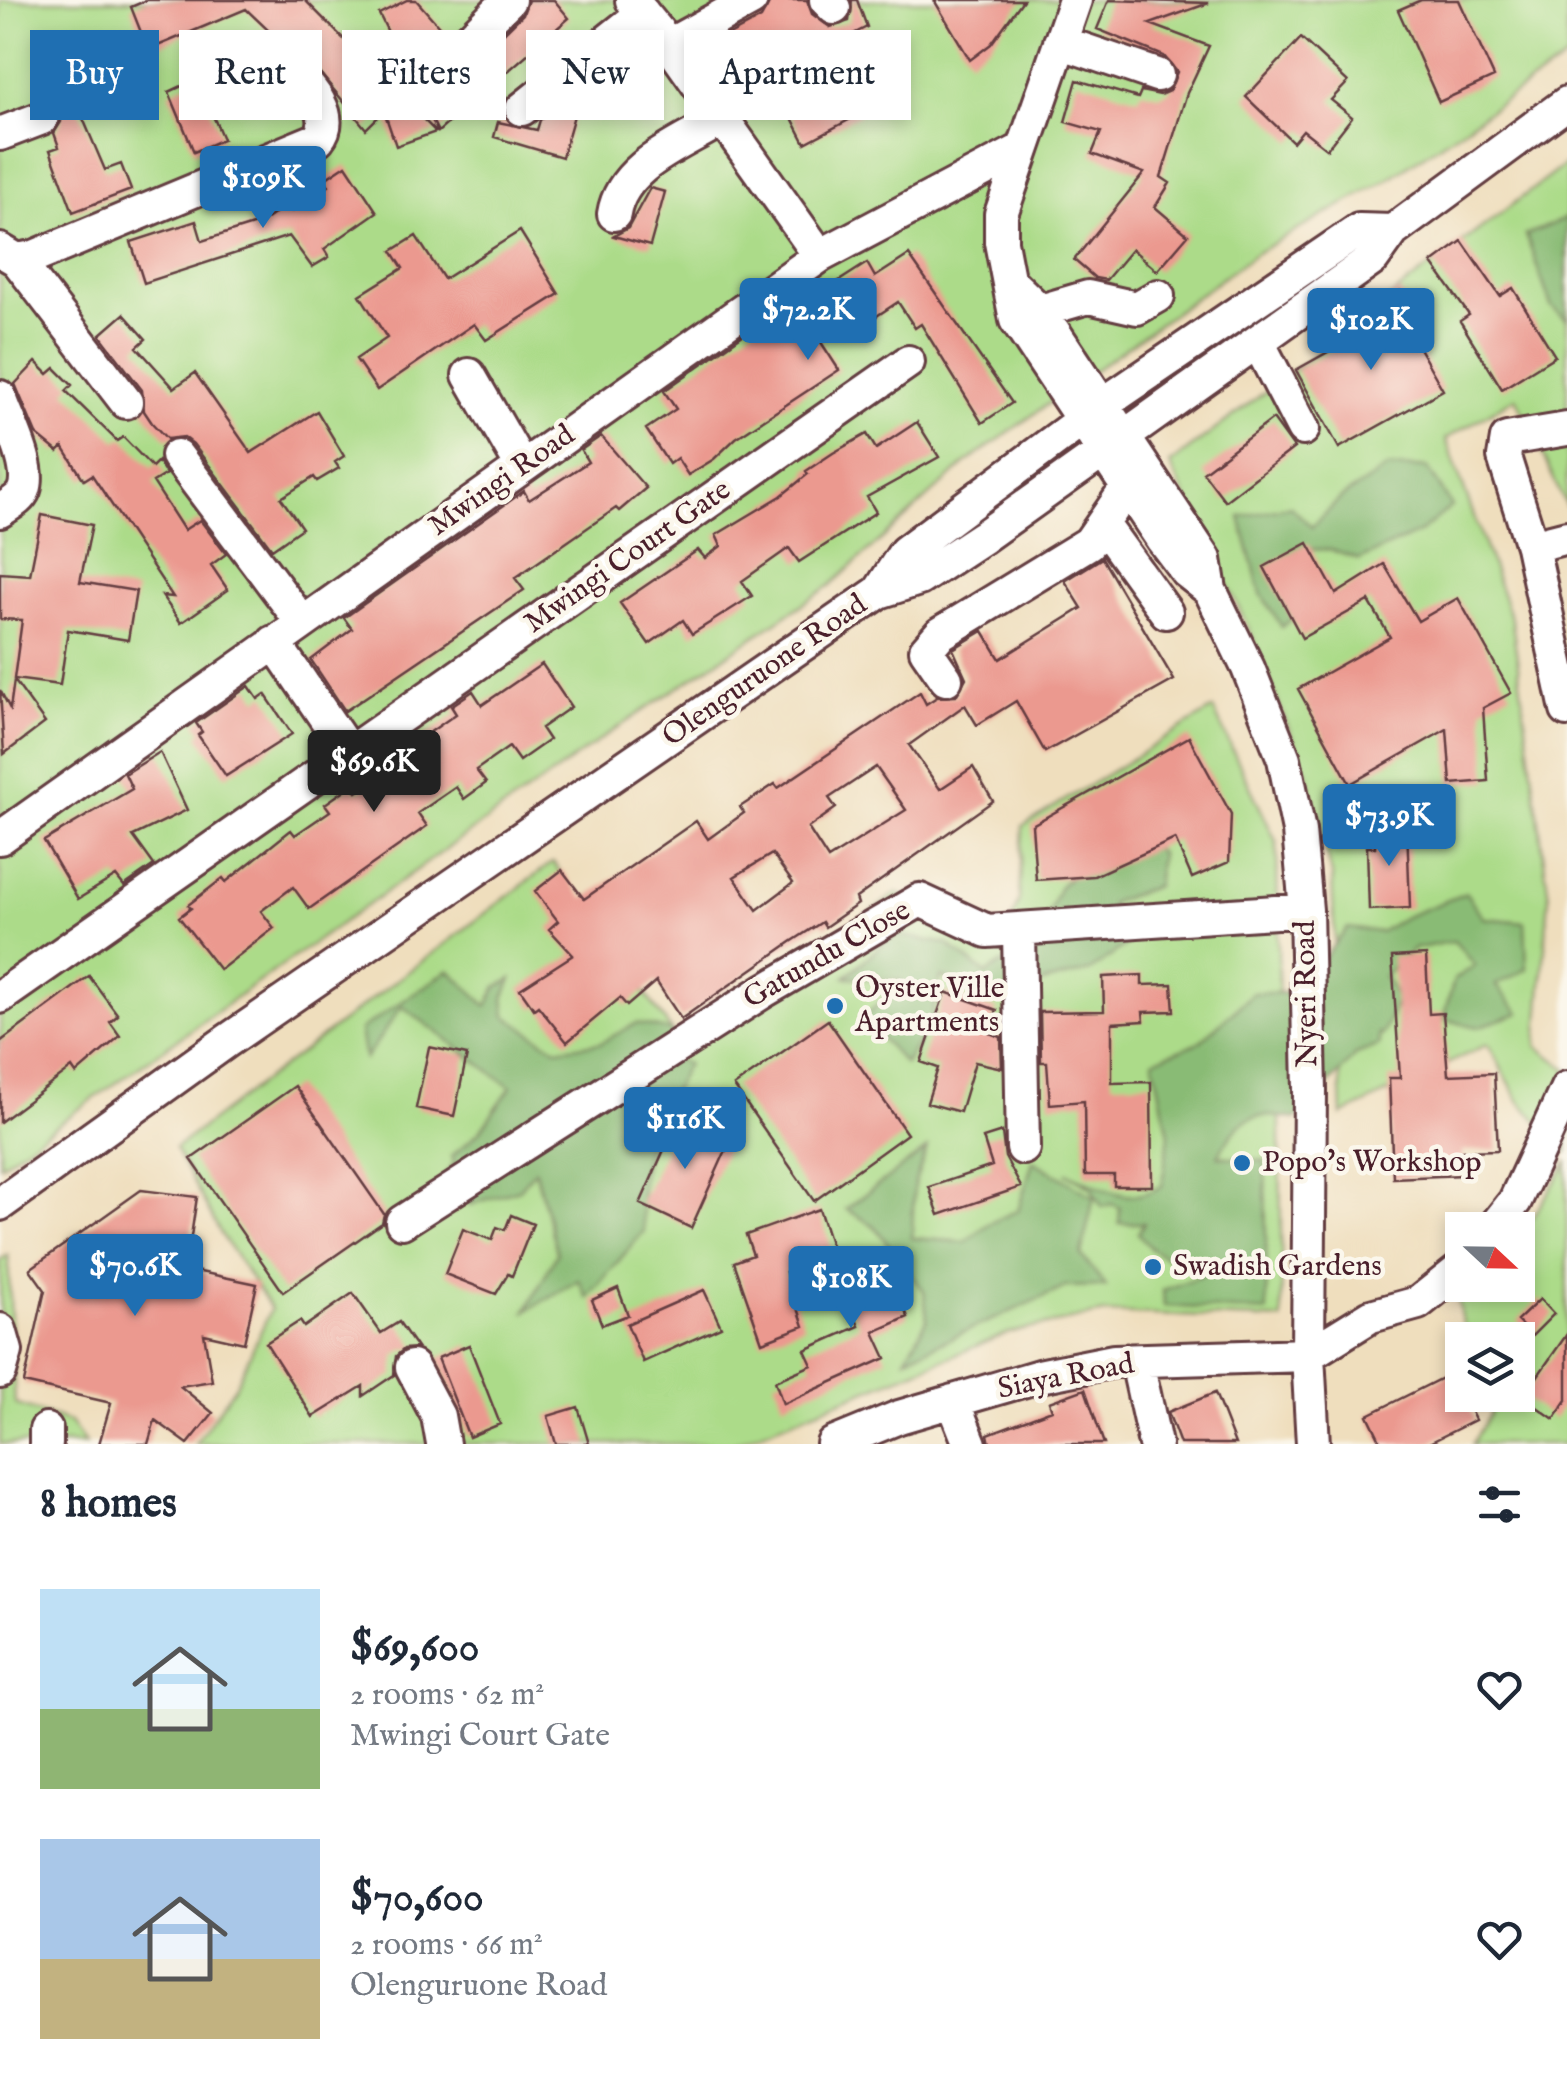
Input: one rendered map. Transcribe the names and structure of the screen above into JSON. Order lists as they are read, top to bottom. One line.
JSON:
{"streets":{"street":["Mwingi Road","Mwingi Court Gate","Olenguruone Road","Gatundu Close","Nyeri Road","Siaya Road"]},"crossings":[["Mwingi Road","Nyeri Road"],["Olenguruone Road","Nyeri Road"],["Gatundu Close","Nyeri Road"],["Nyeri Road","Siaya Road"]],"places":["Oyster Ville Apartments","Popo's Workshop","Swadish Gardens"],"north":"right","page":{"chip":["Buy","Rent","Filters","New","Apartment"],"price":["$109K","$72.2K","$102K","$69.6K","$73.9K","$116K","$70.6K","$108K"],"heading":"8 homes","list":[{"name":"$69,600","note":"2 rooms · 62 m² · Mwingi Court Gate"},{"name":"$70,600","note":"2 rooms · 66 m² · Olenguruone Road"}]}}
